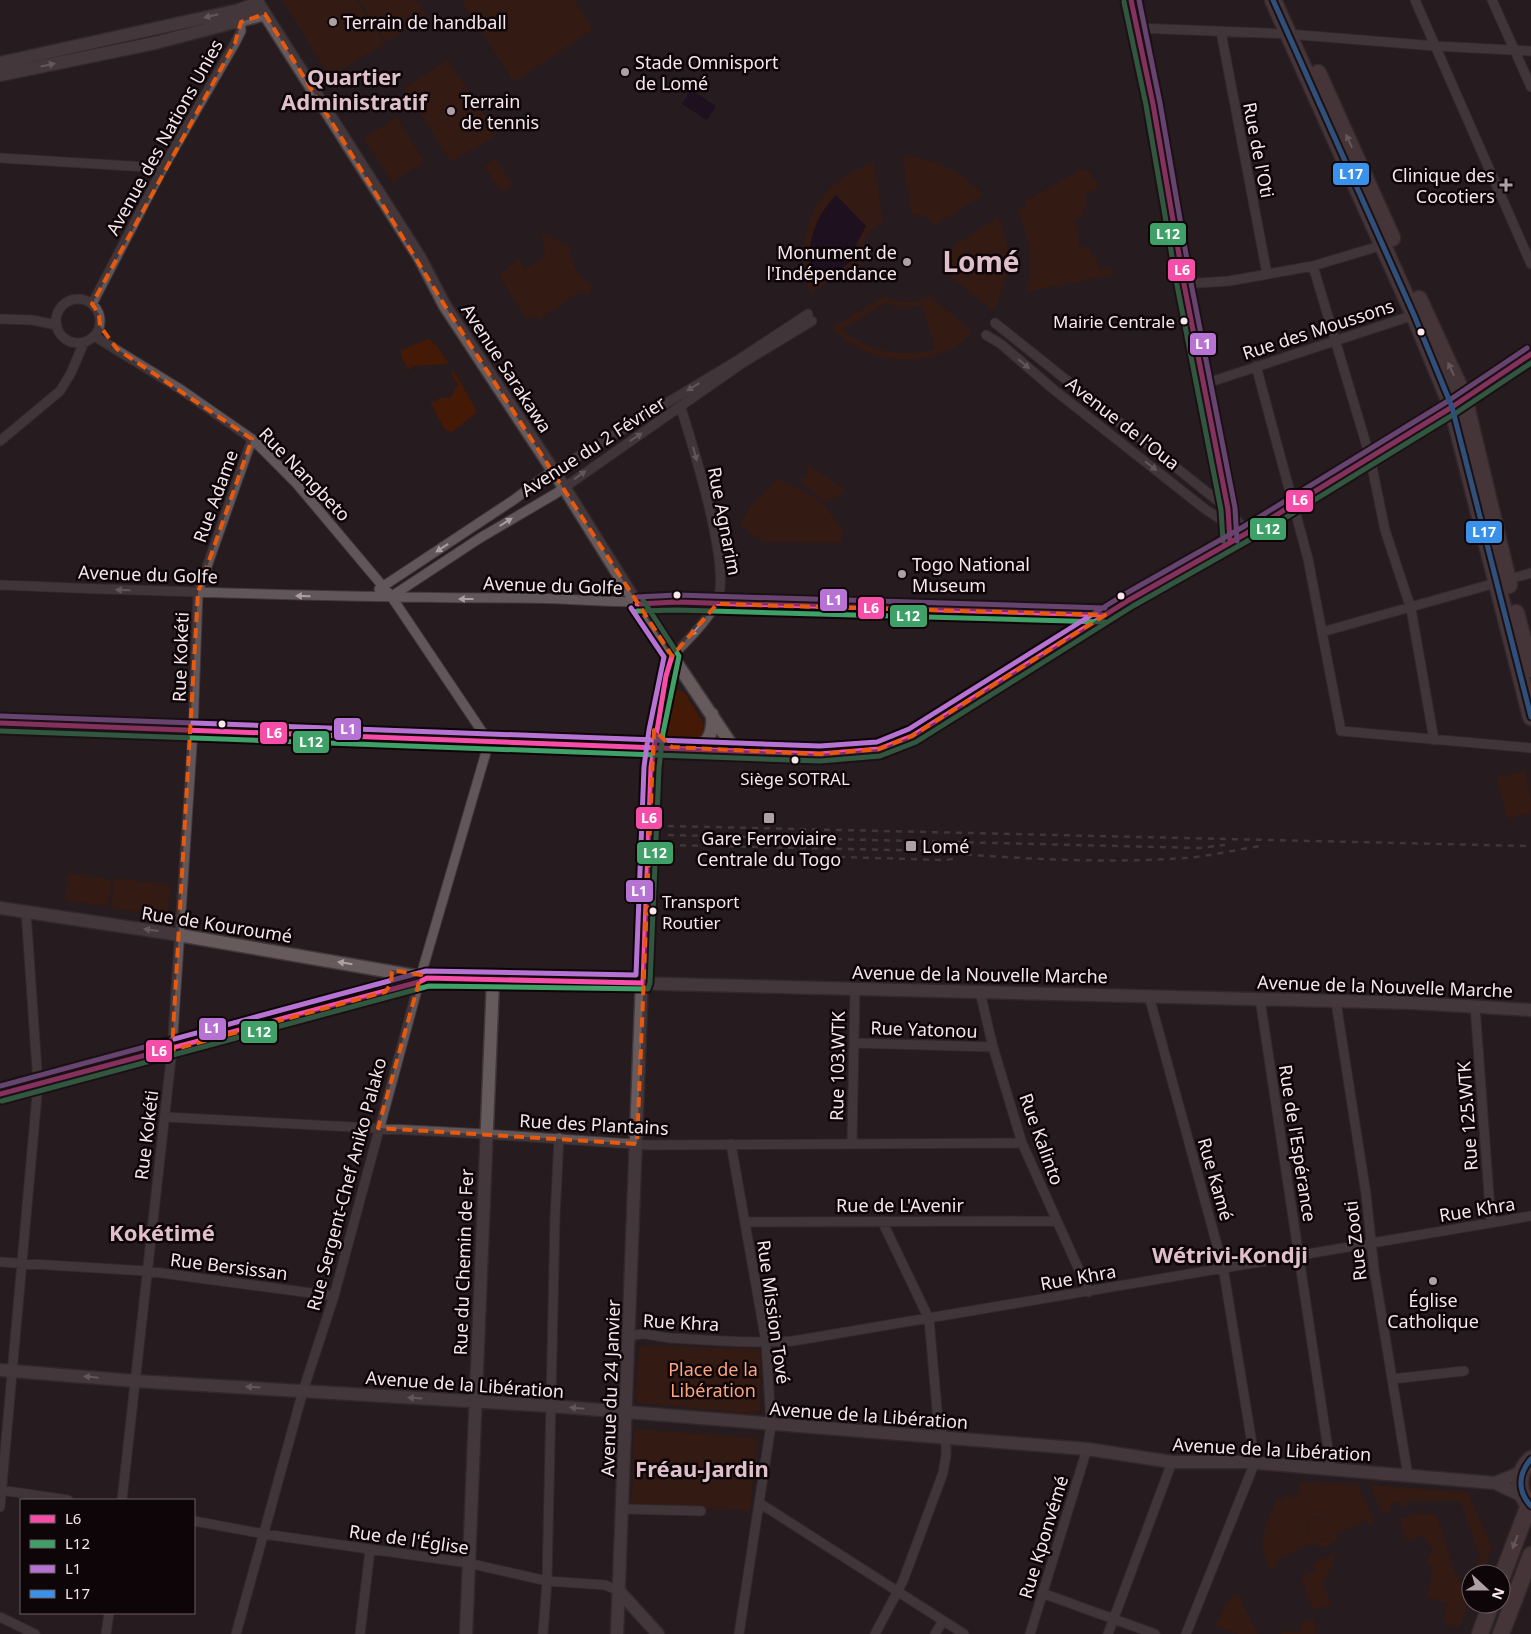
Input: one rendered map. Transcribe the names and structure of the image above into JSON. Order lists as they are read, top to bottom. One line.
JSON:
{"streets":{"street":["Avenue des Nations Unies","Rue de l'Oti","Rue des Moussons","Avenue Sarakawa","Avenue de l'Oua","Avenue du 2 Février","Rue Nangbeto","Rue Adame","Rue Agnarim","Avenue du Golfe","Rue Kokéti","Rue de Kouroumé","Avenue de la Nouvelle Marche","Rue Yatonou","Rue 103.WTK","Rue 125.WTK","Rue des Plantains","Rue Kalinto","Rue de l'Espérance","Rue Kamé","Rue Sergent-Chef Aniko Palako","Rue de L'Avenir","Rue Khra","Rue Zooti","Rue du Chemin de Fer","Rue Bersissan","Rue Mission Tové","Avenue de la Libération","Avenue du 24 Janvier","Rue Kponvémé","Rue de l'Église"]},"crossings":[["Avenue des Nations Unies","Rue Nangbeto"],["Avenue Sarakawa","Avenue du 2 Février"],["Avenue Sarakawa","Avenue du Golfe"],["Avenue du 2 Février","Rue Nangbeto"],["Avenue du 2 Février","Rue Agnarim"],["Avenue du 2 Février","Avenue du Golfe"],["Rue Nangbeto","Rue Adame"],["Rue Nangbeto","Avenue du Golfe"],["Rue Nangbeto","Rue Sergent-Chef Aniko Palako"],["Rue Adame","Avenue du Golfe"],["Rue Adame","Rue Kokéti"],["Rue Agnarim","Avenue du Golfe"],["Avenue du Golfe","Rue Kokéti"],["Rue Kokéti","Rue de Kouroumé"],["Rue Kokéti","Rue des Plantains"],["Rue Kokéti","Rue Bersissan"],["Rue Kokéti","Avenue de la Libération"],["Rue de Kouroumé","Avenue de la Nouvelle Marche"],["Rue de Kouroumé","Rue Sergent-Chef Aniko Palako"],["Avenue de la Nouvelle Marche","Rue 103.WTK"],["Avenue de la Nouvelle Marche","Rue 125.WTK"],["Avenue de la Nouvelle Marche","Rue Kalinto"],["Avenue de la Nouvelle Marche","Rue de l'Espérance"],["Avenue de la Nouvelle Marche","Rue Kamé"],["Avenue de la Nouvelle Marche","Rue Sergent-Chef Aniko Palako"],["Avenue de la Nouvelle Marche","Rue Zooti"],["Avenue de la Nouvelle Marche","Rue du Chemin de Fer"],["Avenue de la Nouvelle Marche","Avenue du 24 Janvier"],["Rue Yatonou","Rue 103.WTK"],["Rue Yatonou","Rue Kalinto"],["Rue 103.WTK","Rue des Plantains"],["Rue 125.WTK","Rue Khra"],["Rue des Plantains","Rue Kalinto"],["Rue des Plantains","Rue Sergent-Chef Aniko Palako"],["Rue des Plantains","Rue du Chemin de Fer"],["Rue des Plantains","Rue Mission Tové"],["Rue des Plantains","Avenue du 24 Janvier"],["Rue Kalinto","Rue de L'Avenir"],["Rue Kalinto","Rue Khra"],["Rue de l'Espérance","Rue Khra"],["Rue de l'Espérance","Avenue de la Libération"],["Rue Kamé","Rue Khra"],["Rue Kamé","Avenue de la Libération"],["Rue Sergent-Chef Aniko Palako","Rue Bersissan"],["Rue Sergent-Chef Aniko Palako","Avenue de la Libération"],["Rue Sergent-Chef Aniko Palako","Rue de l'Église"],["Rue de L'Avenir","Rue Mission Tové"],["Rue Khra","Rue Zooti"],["Rue Khra","Rue Mission Tové"],["Rue Khra","Avenue du 24 Janvier"],["Rue Zooti","Avenue de la Libération"],["Rue du Chemin de Fer","Avenue de la Libération"],["Rue du Chemin de Fer","Rue de l'Église"],["Rue Mission Tové","Avenue de la Libération"],["Avenue de la Libération","Avenue du 24 Janvier"],["Avenue de la Libération","Rue Kponvémé"],["Avenue du 24 Janvier","Rue de l'Église"]],"one_way":["Rue Agnarim","Avenue du Golfe","Avenue de la Libération"],"districts":["Quartier Administratif","Lomé","Kokétimé","Wétrivi-Kondji","Fréau-Jardin"],"parks":["Place de la Libération"],"places":{"other":["Terrain de handball","Stade Omnisport de Lomé","Terrain de tennis","Monument de l'Indépendance","Mairie Centrale","Togo National Museum","Siège SOTRAL","Transport Routier","Église Catholique"],"health":["Clinique des Cocotiers"],"transit":["Gare Ferroviaire Centrale du Togo","Lomé"]},"lines":["transit line L6","transit line L1","transit line L17","transit line L12"],"legend":["L6","L12","L1","L17"],"north":"right"}
